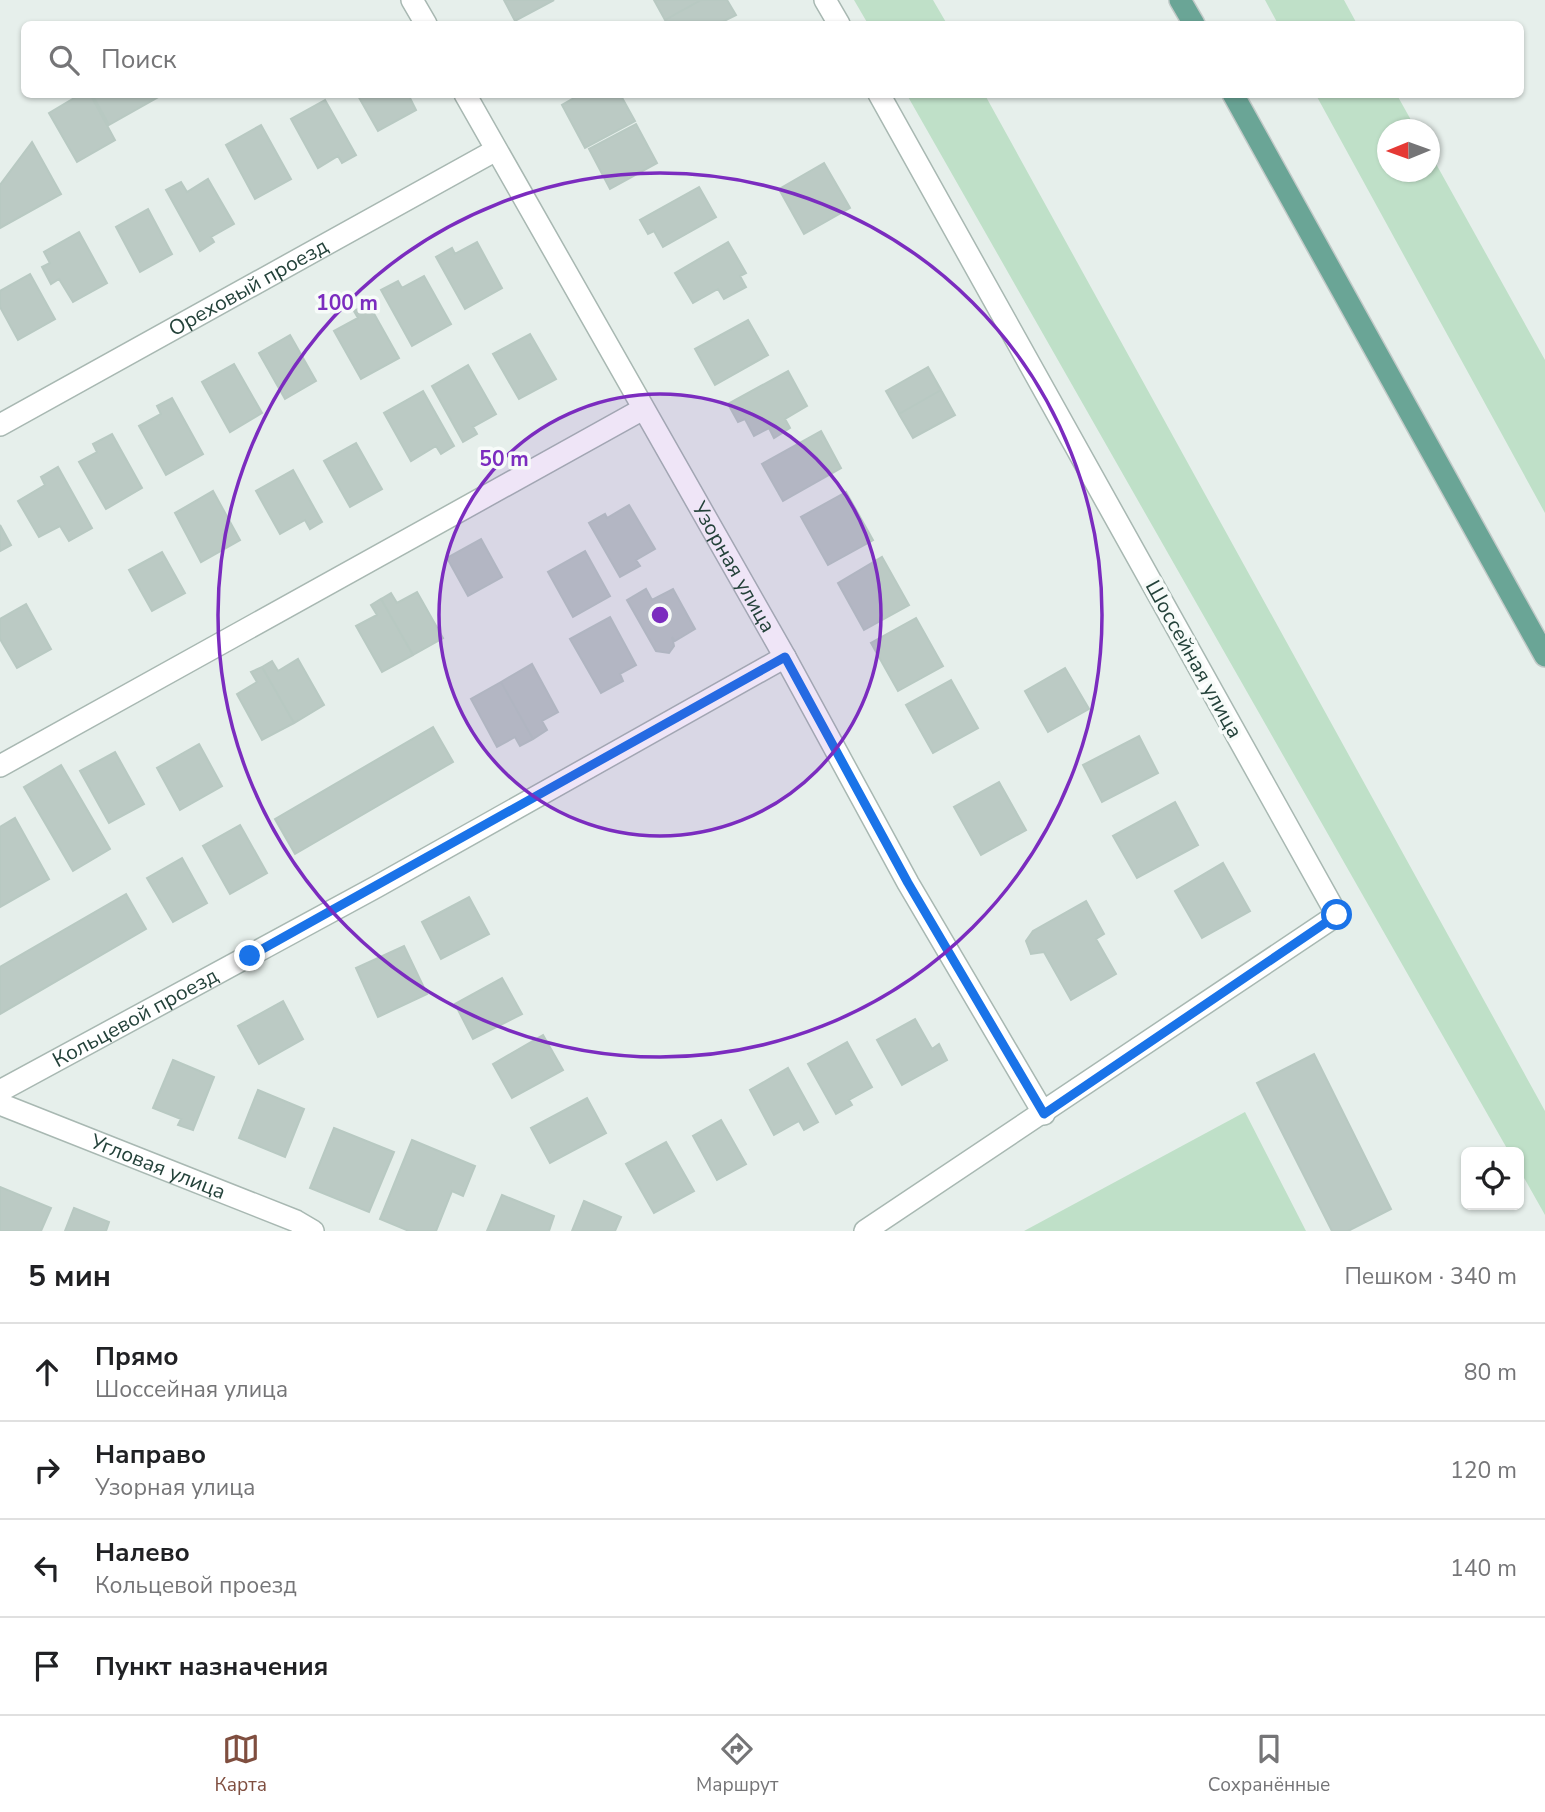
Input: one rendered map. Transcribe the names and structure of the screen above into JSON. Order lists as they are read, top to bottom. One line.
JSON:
{"streets":{"street":["Ореховый проезд","Узорная улица","Шоссейная улица","Кольцевой проезд","Угловая улица"]},"crossings":[["Ореховый проезд","Узорная улица"],["Узорная улица","Шоссейная улица"],["Узорная улица","Кольцевой проезд"]],"north":"left","page":{"search":"Поиск","heading":["5 мин","Пешком · 340 m"],"list":[["Прямо","Шоссейная улица","80 m"],["Направо","Узорная улица","120 m"],["Налево","Кольцевой проезд","140 m"],"Пункт назначения"],"nav":["Карта","Маршрут","Сохранённые"]},"rings":["100 m","50 m"]}
